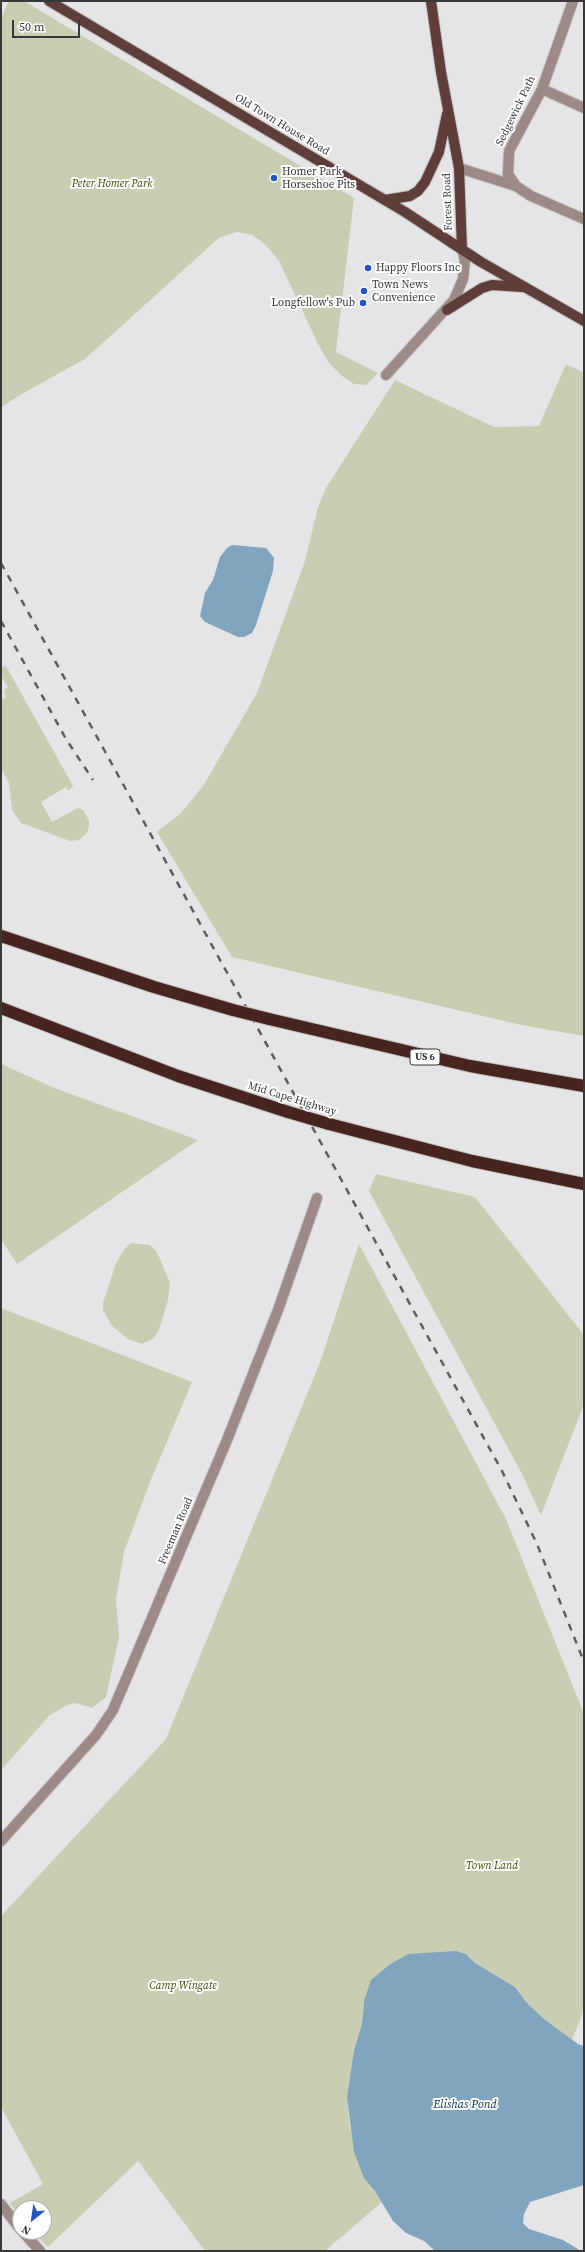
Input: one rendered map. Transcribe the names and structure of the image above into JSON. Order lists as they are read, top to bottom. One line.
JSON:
{"streets":{"highway":["US 6","Mid Cape Highway"],"main road":["Old Town House Road","Forest Road"],"street":["Sedgewick Path","Freeman Road"]},"crossings":[["Old Town House Road","Forest Road"]],"water":["Elishas Pond"],"parks":["Peter Homer Park","Town Land","Camp Wingate"],"places":["Homer Park Horseshoe Pits","Happy Floors Inc","Town News Convenience","Longfellow's Pub"],"scale_bar":"50 m","north":"bottom left"}
